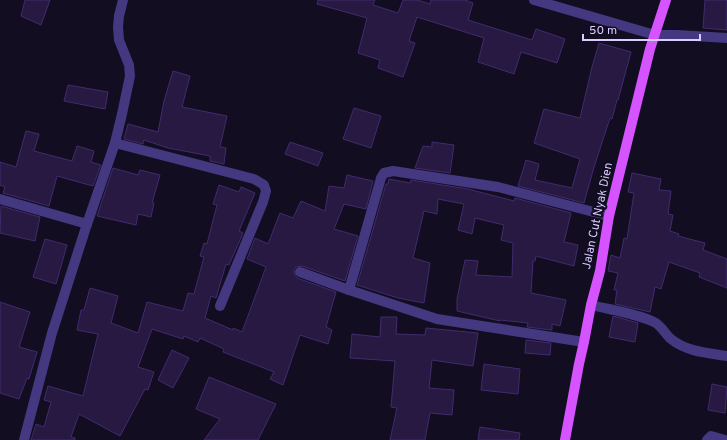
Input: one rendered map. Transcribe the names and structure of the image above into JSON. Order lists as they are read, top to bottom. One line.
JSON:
{"streets":{"main road":["Jalan Cut Nyak Dien"]},"scale_bar":"50 m"}
